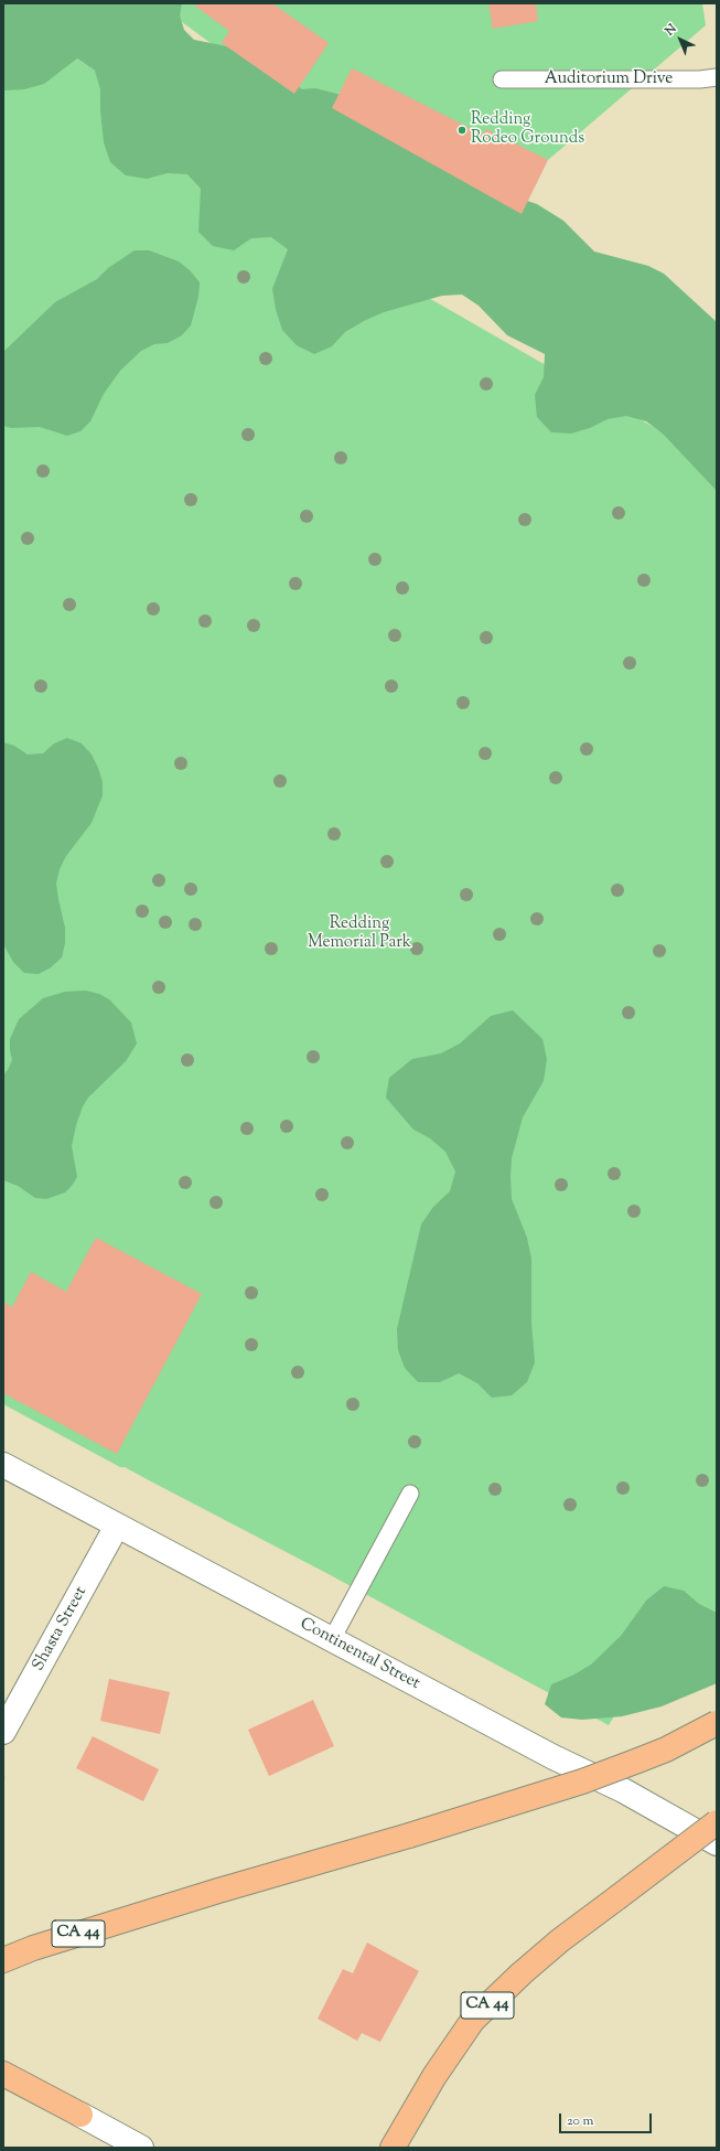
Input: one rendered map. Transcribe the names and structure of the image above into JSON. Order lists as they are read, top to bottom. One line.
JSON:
{"streets":{"highway":["CA 44"],"street":["Shasta Street","Continental Street"],"lane":["Auditorium Drive"]},"crossings":[["Shasta Street","Continental Street"]],"parks":["Redding Memorial Park"],"places":["Redding Rodeo Grounds"],"scale_bar":"20 m","north":"top left"}
